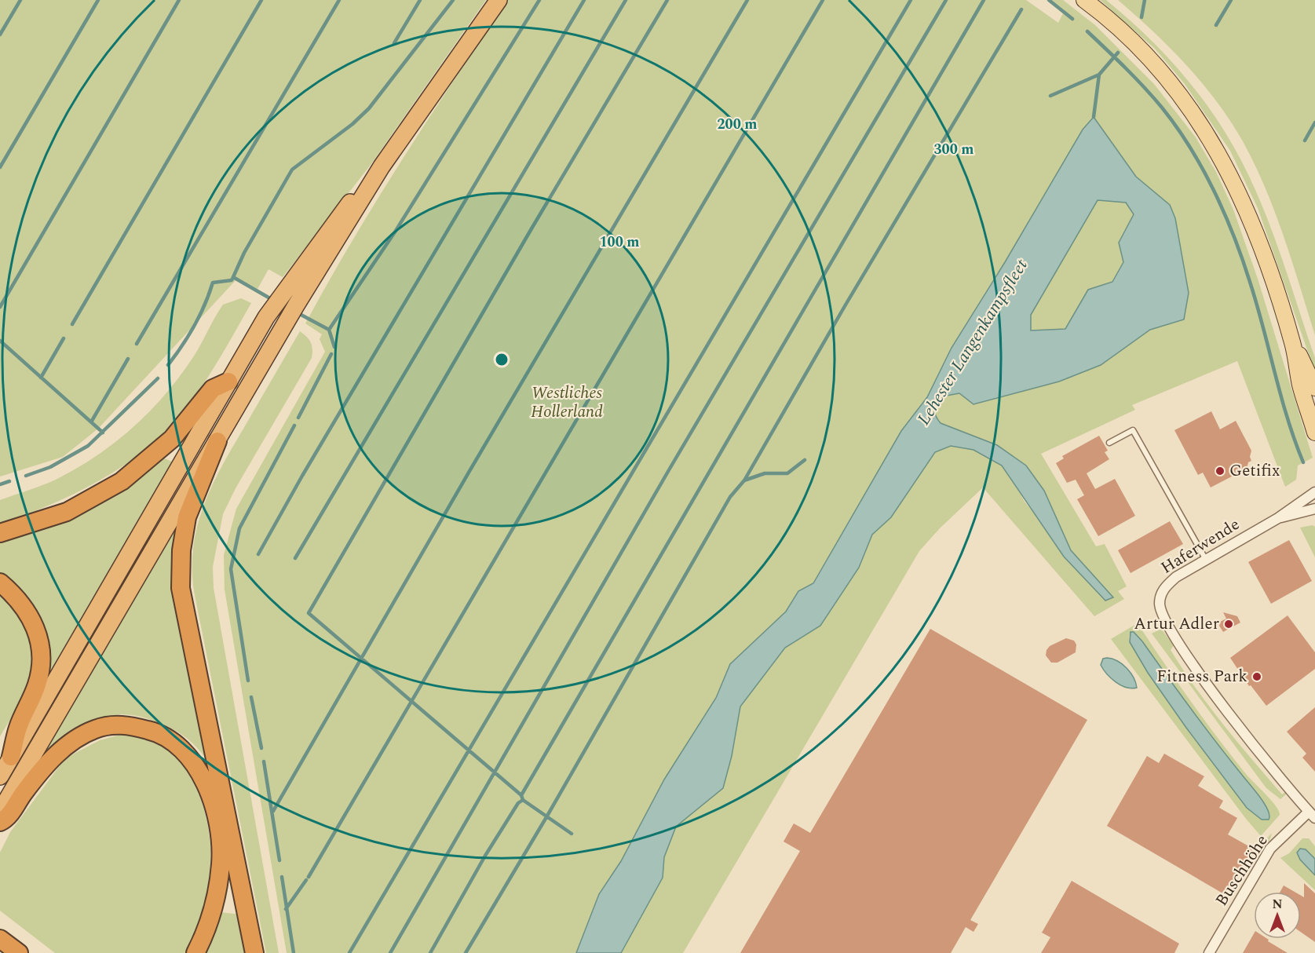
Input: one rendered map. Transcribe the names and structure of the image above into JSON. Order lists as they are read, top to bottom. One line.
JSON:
{"streets":{"street":["Haferwende","Buschhöhe"]},"crossings":[["Haferwende","Buschhöhe"]],"water":["Lehester Langenkampsfleet"],"parks":["Westliches Hollerland"],"places":["Getifix","Artur Adler","Fitness Park"],"north":"top","rings":["200 m","300 m","100 m"]}
